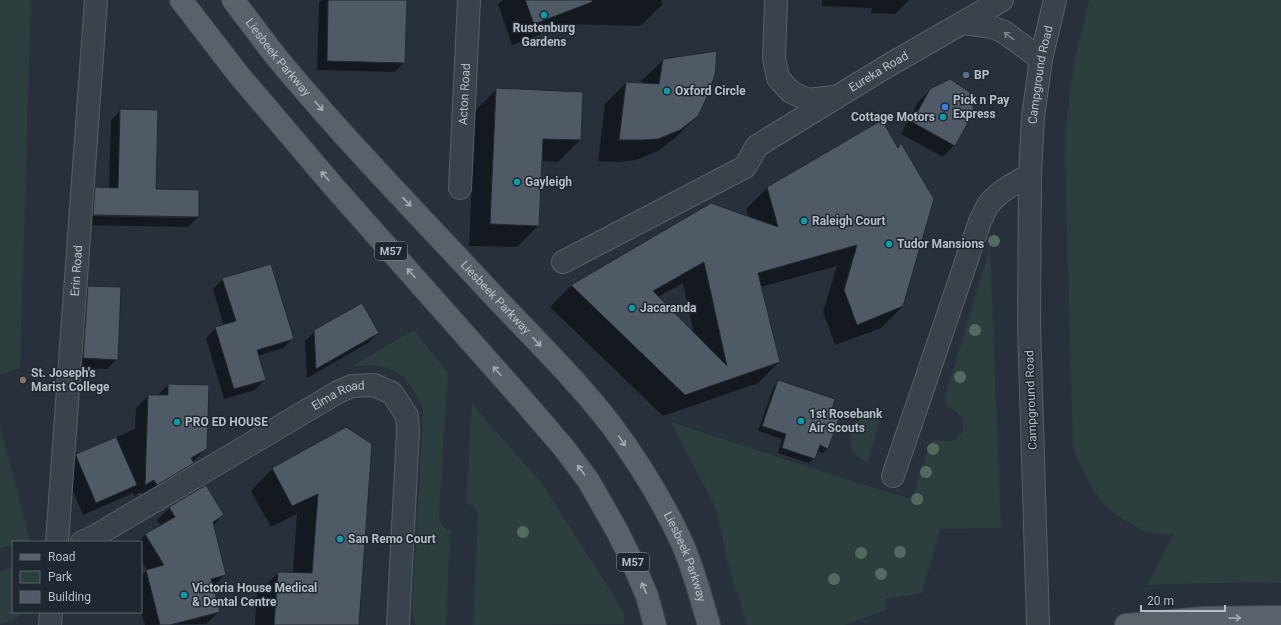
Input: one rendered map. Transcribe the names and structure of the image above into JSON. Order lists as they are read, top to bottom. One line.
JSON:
{"streets":{"main road":["Liesbeek Parkway","M57"],"street":["Eureka Road","Campground Road","Acton Road","Erin Road","Elma Road"]},"places":["Rustenburg Gardens","BP","Oxford Circle","Pick n Pay Express","Cottage Motors","Gayleigh","Raleigh Court","Tudor Mansions","Jacaranda","St. Joseph's Marist College","1st Rosebank Air Scouts","PRO ED HOUSE","San Remo Court","Victoria House Medical & Dental Centre"],"legend":["Road","Park","Building"],"scale_bar":"20 m"}
